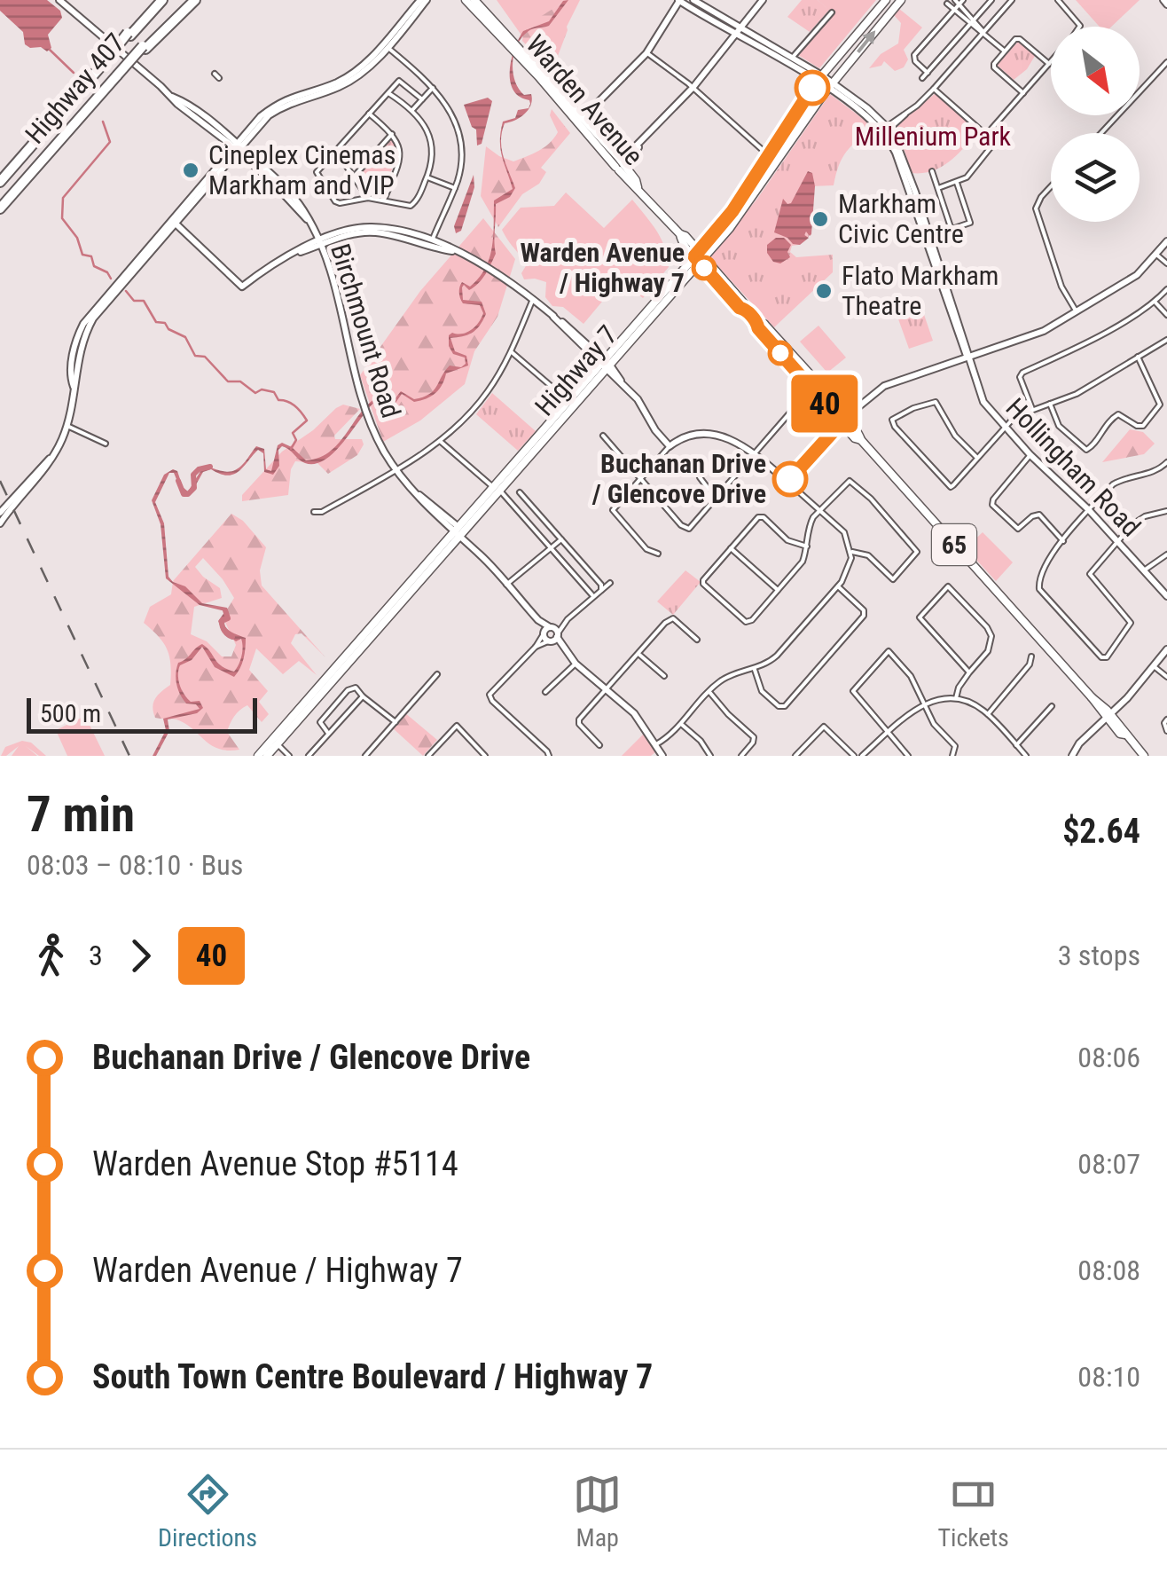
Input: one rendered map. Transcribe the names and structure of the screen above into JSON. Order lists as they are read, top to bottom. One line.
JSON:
{"streets":{"highway":["Highway 407"],"main road":["Warden Avenue","Birchmount Road","Highway 7","Hollingham Road","65"]},"crossings":[["Warden Avenue","Highway 7"],["Birchmount Road","Highway 7"]],"parks":["Millenium Park"],"places":["Cineplex Cinemas Markham and VIP","Markham Civic Centre","Warden Avenue / Highway 7","Flato Markham Theatre","Buchanan Drive / Glencove Drive"],"lines":["bus line 40"],"scale_bar":"500 m","north":"bottom right","page":{"on_map":"40","scale":"500 m","heading":["7 min","08:03 – 08:10 · Bus","$2.64"],"legs":["3","40","3 stops"],"list":[{"name":"Buchanan Drive / Glencove Drive","value":"08:06"},{"name":"Warden Avenue Stop #5114","value":"08:07"},{"name":"Warden Avenue / Highway 7","value":"08:08"},{"name":"South Town Centre Boulevard / Highway 7","value":"08:10"}],"tabs":["Directions","Map","Tickets"]}}
